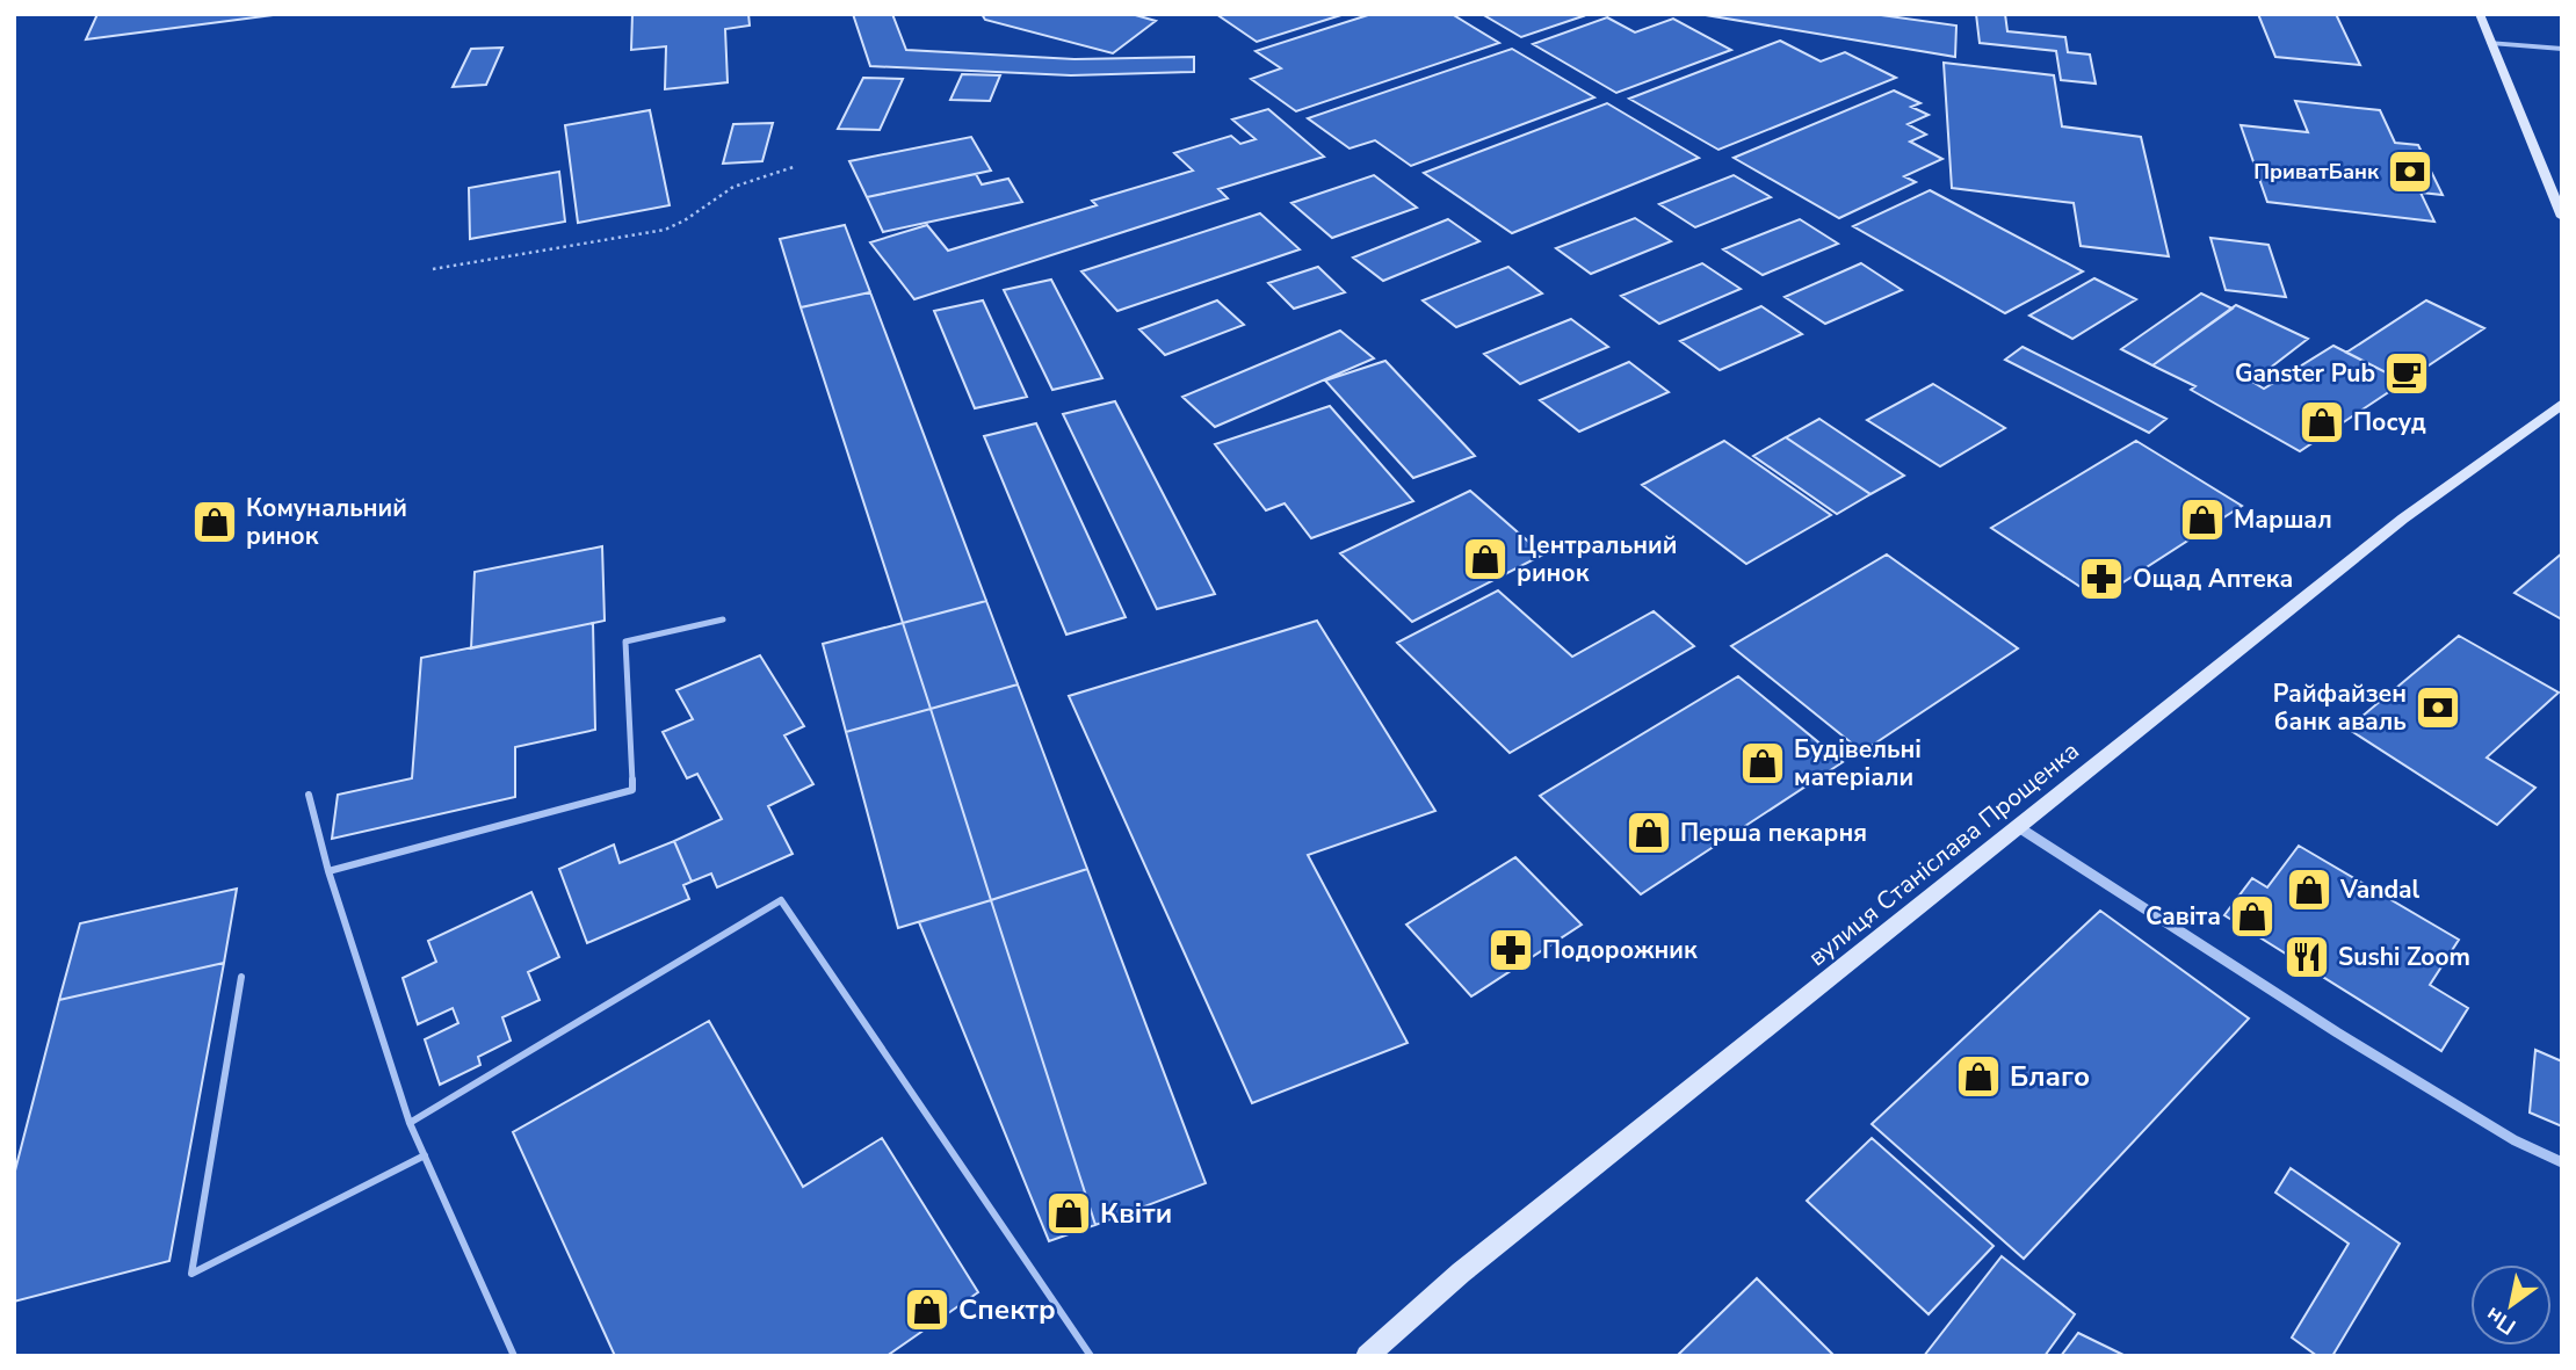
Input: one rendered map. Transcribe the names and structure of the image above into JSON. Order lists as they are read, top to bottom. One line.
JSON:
{"streets":{"main road":["вулиця Станіслава Прощенка"]},"places":{"bank":["ПриватБанк","Райфайзен банк аваль"],"cafe":["Ganster Pub"],"shop":["Посуд","Маршал","Комунальний ринок","Центральний ринок","Будівельні матеріали","Перша пекарня","Vandal","Савіта","Благо","Квіти","Спектр"],"pharmacy":["Ощад Аптека","Подорожник"],"restaurant":["Sushi Zoom"]},"north":"bottom left"}
